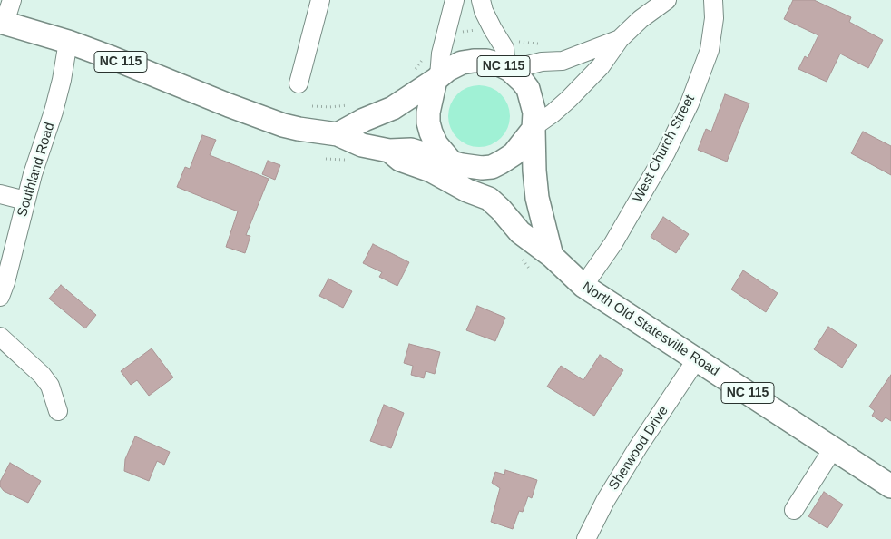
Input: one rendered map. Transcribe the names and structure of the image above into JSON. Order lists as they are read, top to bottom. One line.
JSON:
{"streets":{"main road":["NC 115","North Old Statesville Road"],"street":["West Church Street","Southland Road","Sherwood Drive"]},"crossings":[["NC 115","North Old Statesville Road"],["West Church Street","North Old Statesville Road"],["Southland Road","North Old Statesville Road"],["North Old Statesville Road","Sherwood Drive"]]}
